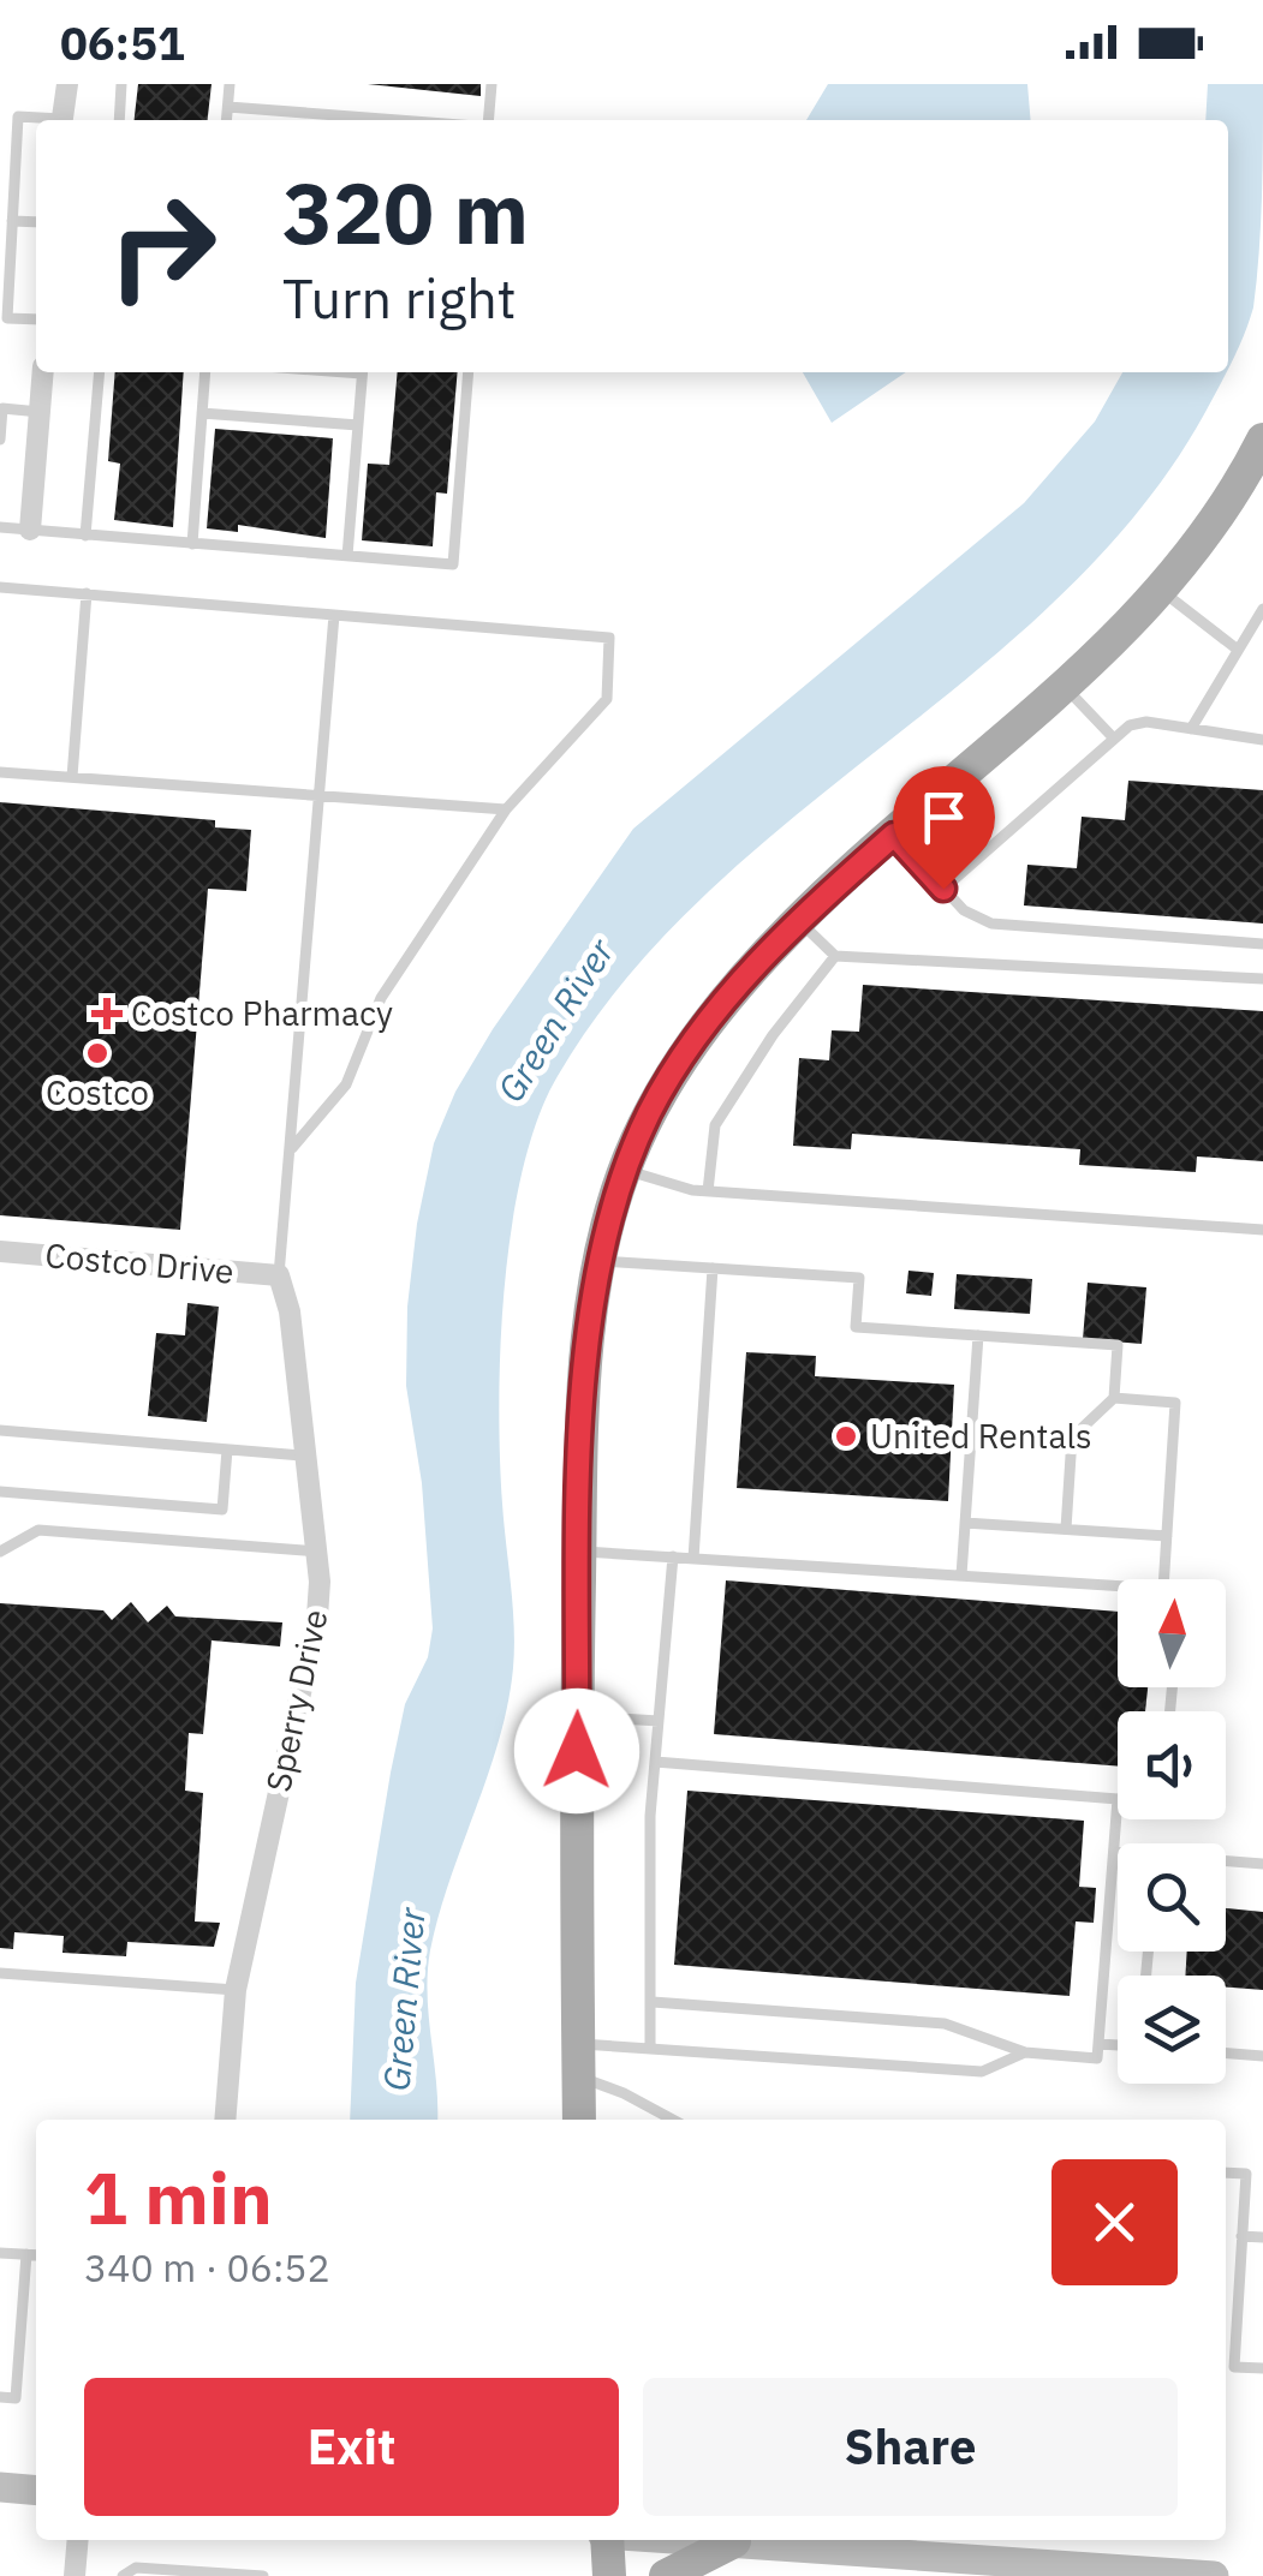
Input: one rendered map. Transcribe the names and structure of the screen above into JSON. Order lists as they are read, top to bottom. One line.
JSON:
{"streets":{"street":["Costco Drive","Sperry Drive"]},"crossings":[["Costco Drive","Sperry Drive"]],"water":["Green River"],"places":{"health":["Costco Pharmacy"],"other":["Costco","United Rentals"]},"north":"top","page":{"status":"06:51","turn":["320 m","Turn right"],"heading":["1 min","340 m · 06:52"],"buttons":["Exit","Share"]}}
